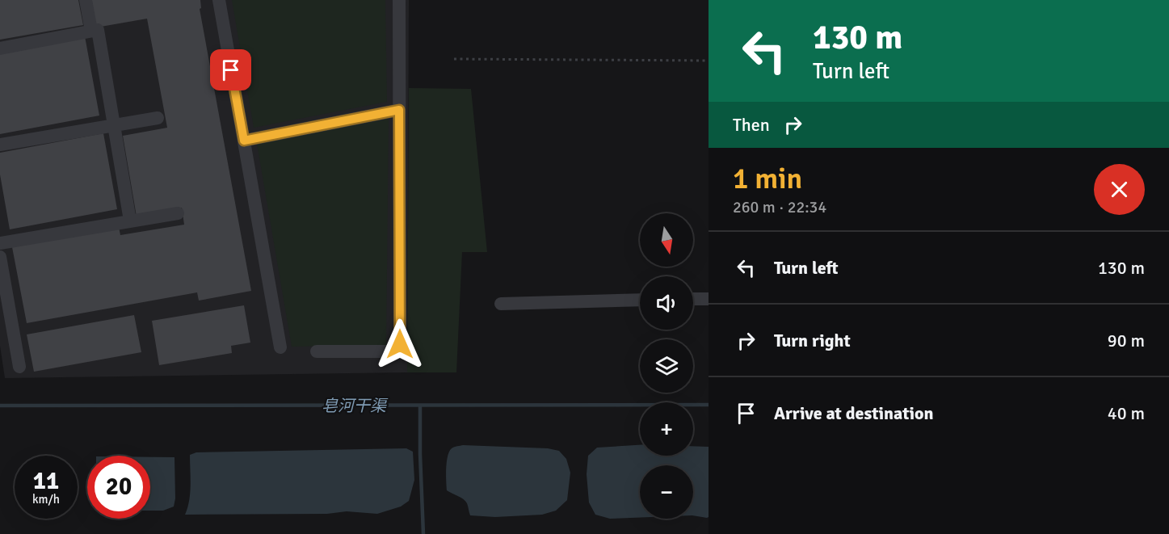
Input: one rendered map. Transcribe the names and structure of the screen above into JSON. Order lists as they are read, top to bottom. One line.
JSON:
{"water":["皂河干渠"],"north":"bottom","page":{"turn":["130 m","Turn left"],"then":"Then","heading":["1 min","260 m · 22:34"],"map_buttons":["+","−"],"list":[{"name":"Turn left","value":"130 m"},{"name":"Turn right","value":"90 m"},{"name":"Arrive at destination","value":"40 m"}],"speed":"11 km/h","limit":"20"}}
